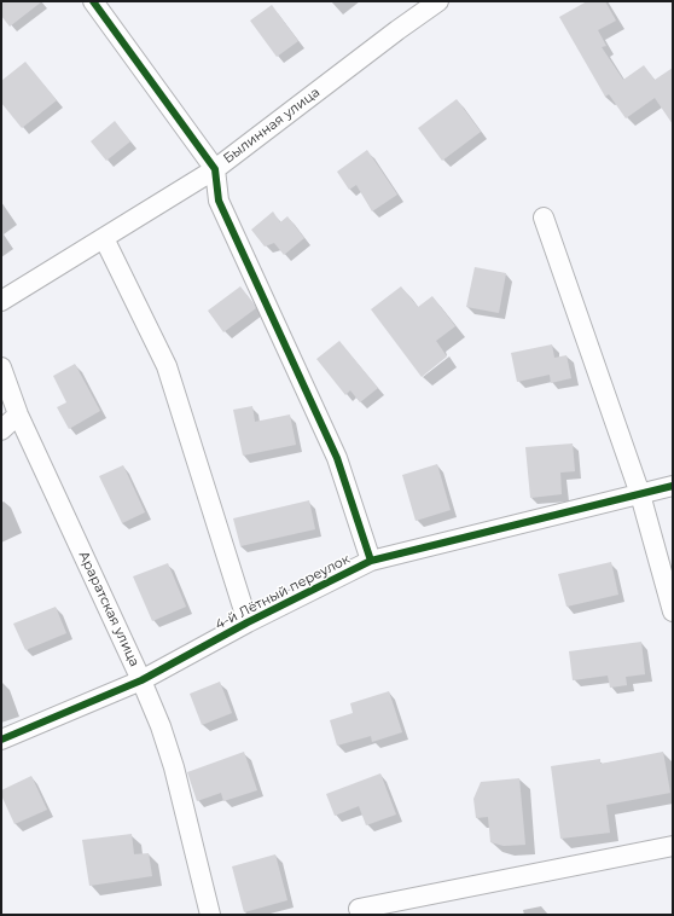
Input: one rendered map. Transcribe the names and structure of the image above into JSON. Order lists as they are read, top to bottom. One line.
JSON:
{"streets":{"street":["Былинная улица","4-й Лётный переулок","Араратская улица"]},"crossings":[["4-й Лётный переулок","Араратская улица"]]}
